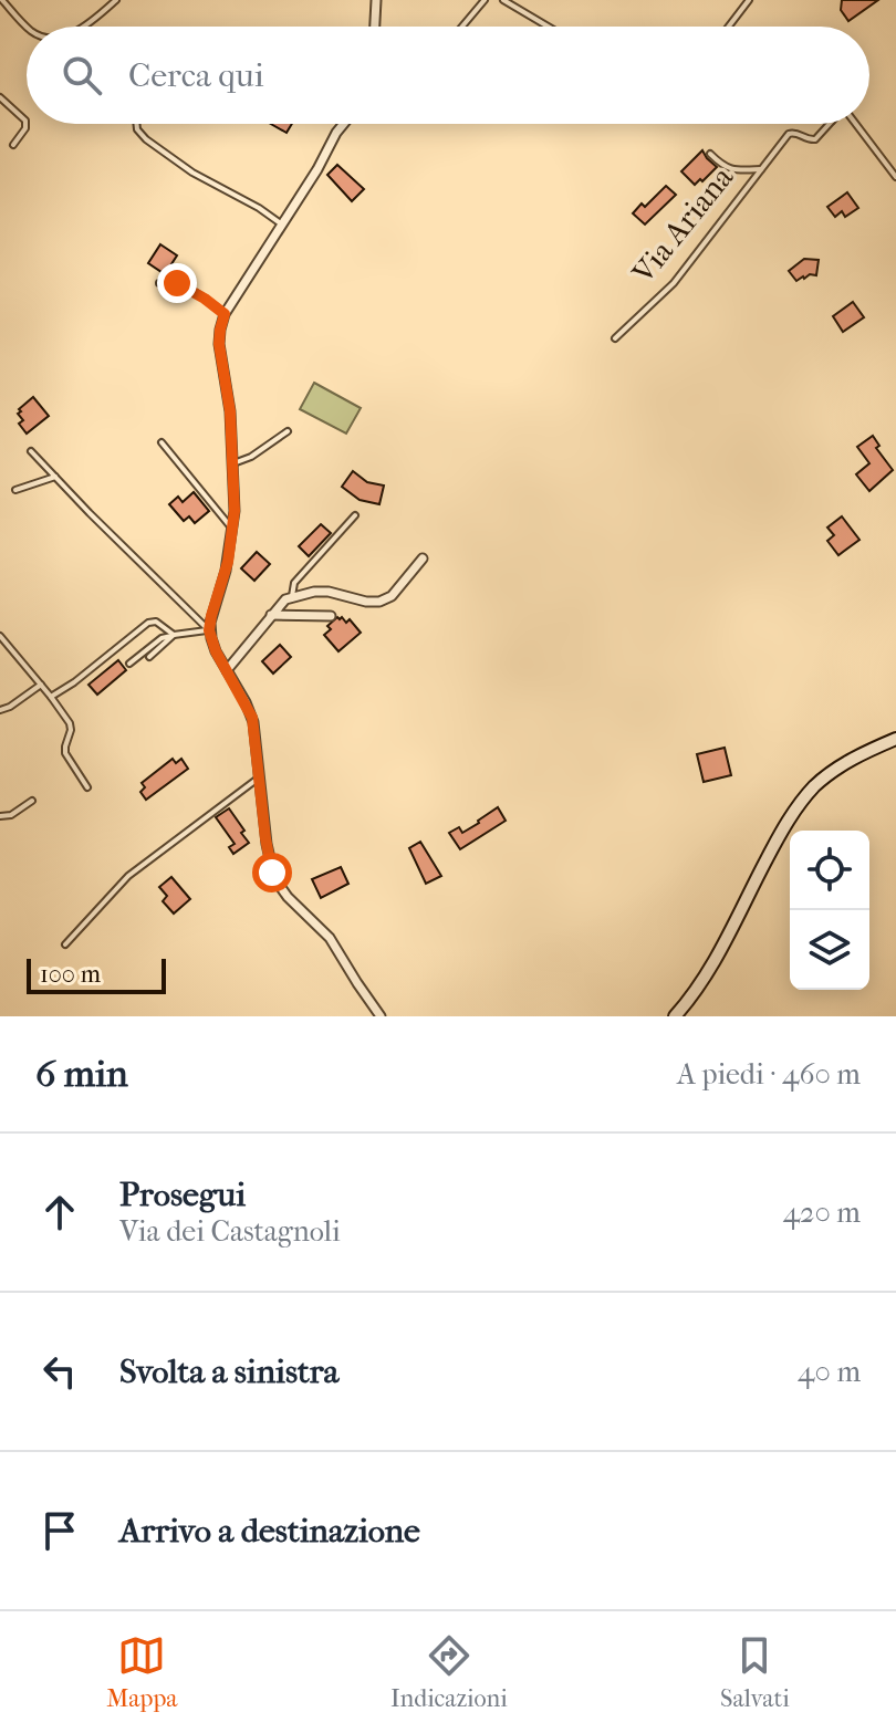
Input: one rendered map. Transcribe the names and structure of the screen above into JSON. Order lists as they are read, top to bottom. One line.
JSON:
{"streets":{"lane":["Via Ariana"]},"scale_bar":"100 m","page":{"search":"Cerca qui","scale":"100 m","heading":["6 min","A piedi · 460 m"],"list":[["Prosegui","Via dei Castagnoli","420 m"],["Svolta a sinistra","40 m"],"Arrivo a destinazione"],"nav":["Mappa","Indicazioni","Salvati"]}}
